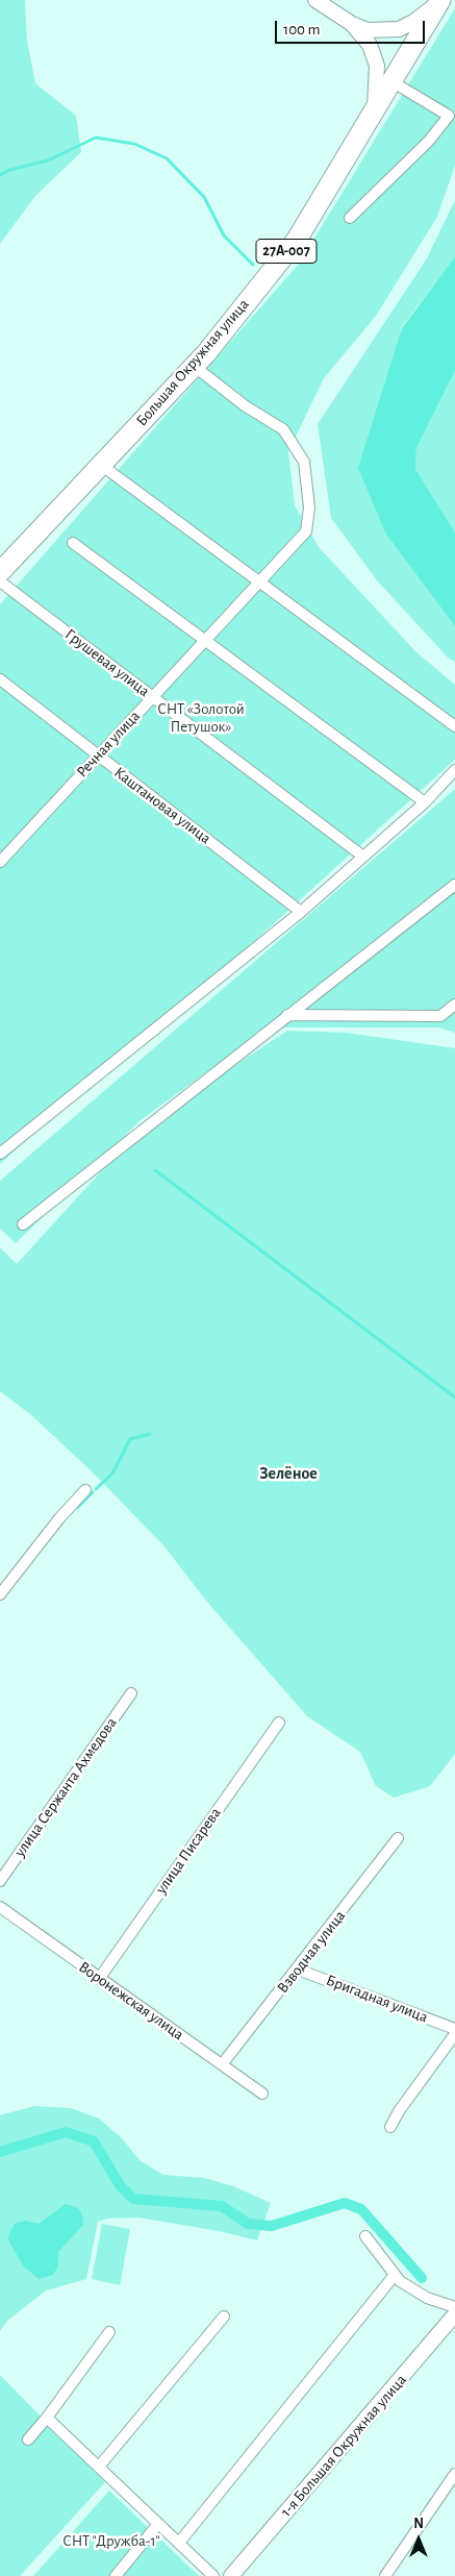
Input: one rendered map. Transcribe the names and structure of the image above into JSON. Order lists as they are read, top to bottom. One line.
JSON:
{"streets":{"highway":["27А-007","Большая Окружная улица"],"street":["Грушевая улица","Речная улица","Каштановая улица","улица Сержанта Ахмедова","улица Писарева","Взводная улица","Бригадная улица","Воронежская улица","1-я Большая Окружная улица"]},"crossings":[["Большая Окружная улица","Речная улица"],["Грушевая улица","Речная улица"],["Речная улица","Каштановая улица"],["улица Писарева","Воронежская улица"],["Взводная улица","Бригадная улица"],["Взводная улица","Воронежская улица"]],"districts":["Зелёное"],"parks":["СНТ «Золотой Петушок»","СНТ \"Дружба-1\""],"scale_bar":"100 m","north":"top"}
